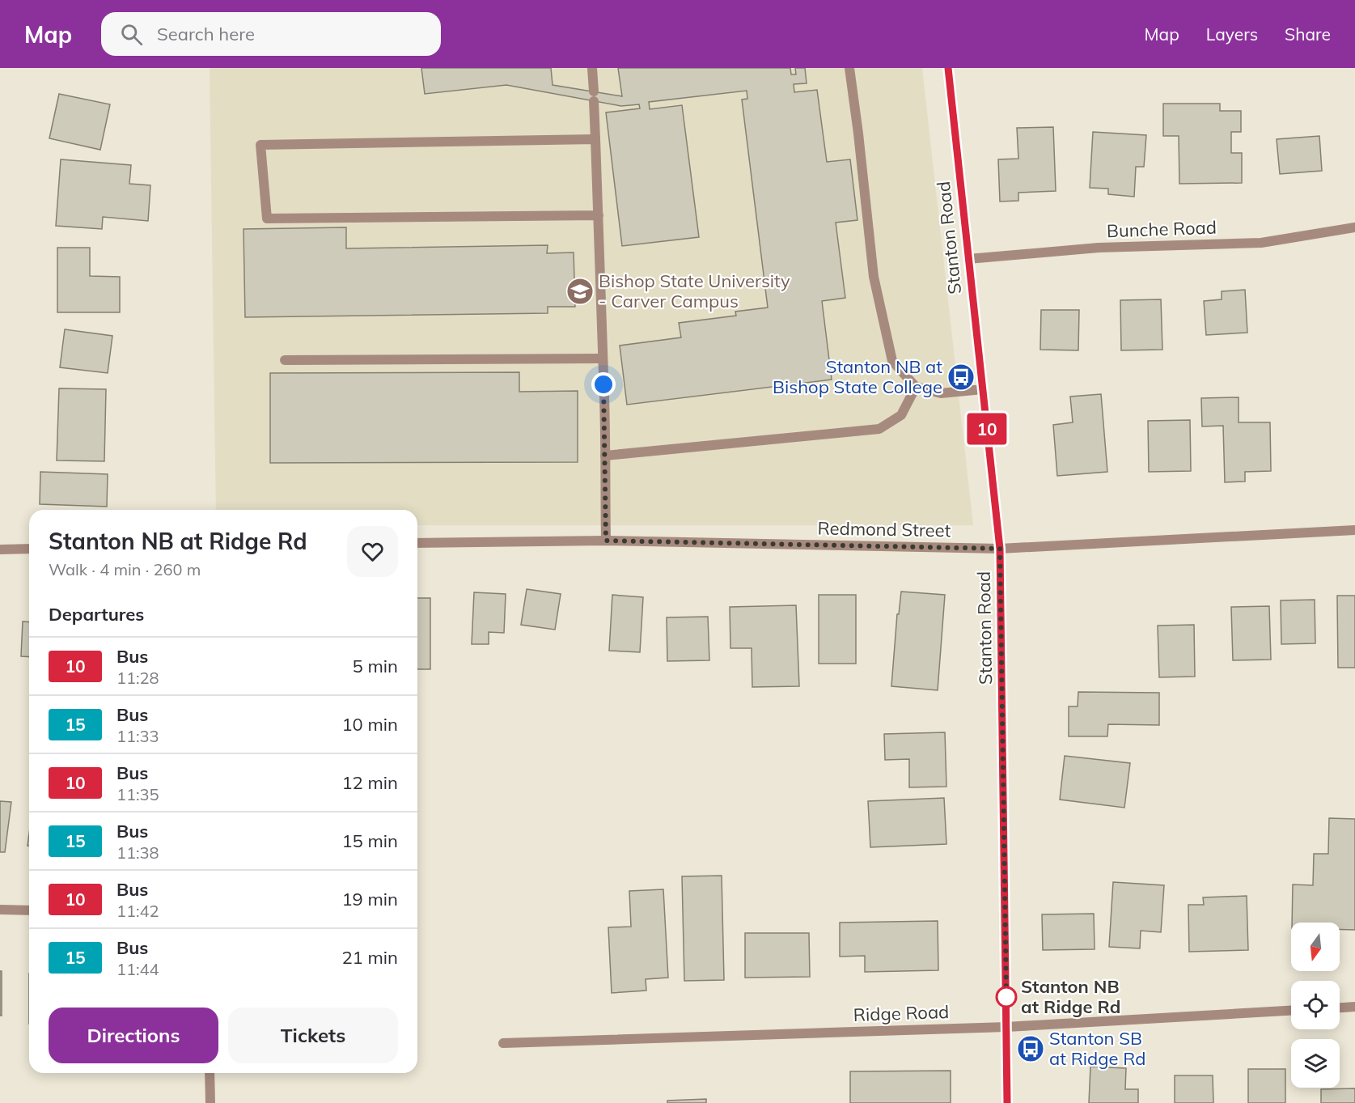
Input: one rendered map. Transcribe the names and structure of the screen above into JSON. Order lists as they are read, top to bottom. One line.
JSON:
{"streets":{"street":["Bunche Road","Stanton Road","Redmond Street","Ridge Road"]},"crossings":[["Bunche Road","Stanton Road"],["Stanton Road","Redmond Street"],["Stanton Road","Ridge Road"]],"places":{"school or university":["Bishop State University - Carver Campus"],"bus stop":["Stanton NB at Bishop State College","Stanton SB at Ridge Rd"],"other":["Stanton NB at Ridge Rd"]},"lines":["bus line 10"],"north":"bottom","page":{"header":"Map","search":"Search here","nav":["Map","Layers","Share"],"on_map":"10","heading":[["Stanton NB at Ridge Rd","Walk · 4 min · 260 m"],"Departures"],"list":[{"mark":"10","name":"Bus","note":"11:28","value":"5 min"},{"mark":"15","name":"Bus","note":"11:33","value":"10 min"},{"mark":"10","name":"Bus","note":"11:35","value":"12 min"},{"mark":"15","name":"Bus","note":"11:38","value":"15 min"},{"mark":"10","name":"Bus","note":"11:42","value":"19 min"},{"mark":"15","name":"Bus","note":"11:44","value":"21 min"}],"buttons":["Directions","Tickets"]}}
